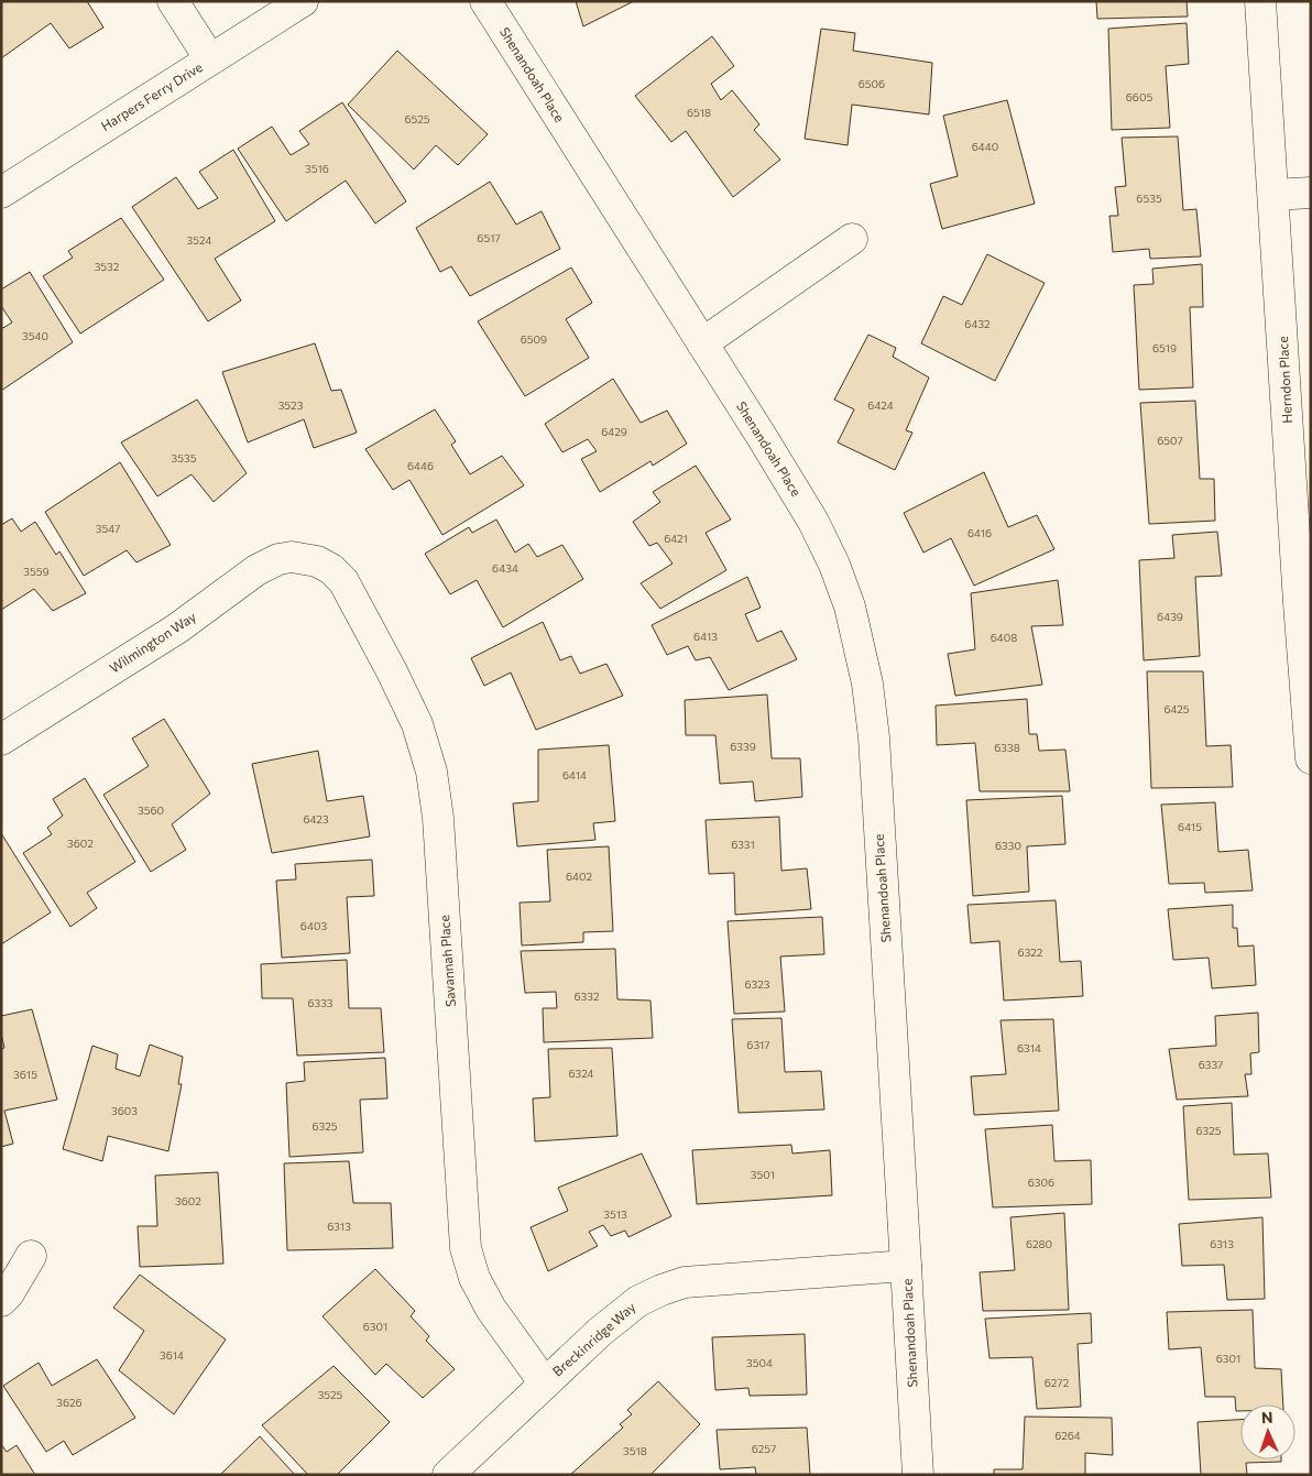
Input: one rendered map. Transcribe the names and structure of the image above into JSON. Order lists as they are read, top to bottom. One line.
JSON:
{"streets":{"street":["Shenandoah Place","Harpers Ferry Drive","Herndon Place","Wilmington Way","Savannah Place","Breckinridge Way"]},"crossings":[["Shenandoah Place","Breckinridge Way"],["Wilmington Way","Savannah Place"],["Savannah Place","Breckinridge Way"]],"house_numbers":["6506","6605","6518","6525","6440","3516","6535","6517","3524","3532","6432","3540","6509","6519","3523","6424","6429","6507","3535","6446","3547","6416","6421","6434","3559","6439","6413","6408","6425","6339","6338","6414","3560","6423","6415","3602","6331","6330","6402","6403","6322","6323","6332","6333","6317","6314","6337","6324","3615","3603","6325","6325","3501","6306","3602","3513","6313","6280","6313","6301","3614","6301","3504","6272","3525","3626","6264","6257","3518"],"north":"top"}
